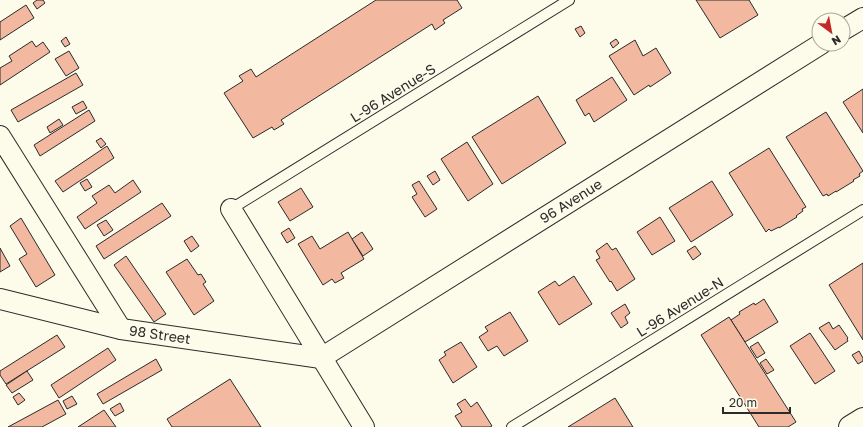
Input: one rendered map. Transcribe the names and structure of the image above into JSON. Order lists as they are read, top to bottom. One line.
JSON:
{"streets":{"street":["96 Avenue","98 Street"],"lane":["L-96 Avenue-S","L-96 Avenue-N"]},"crossings":[["96 Avenue","98 Street"]],"scale_bar":"20 m","north":"bottom right"}
